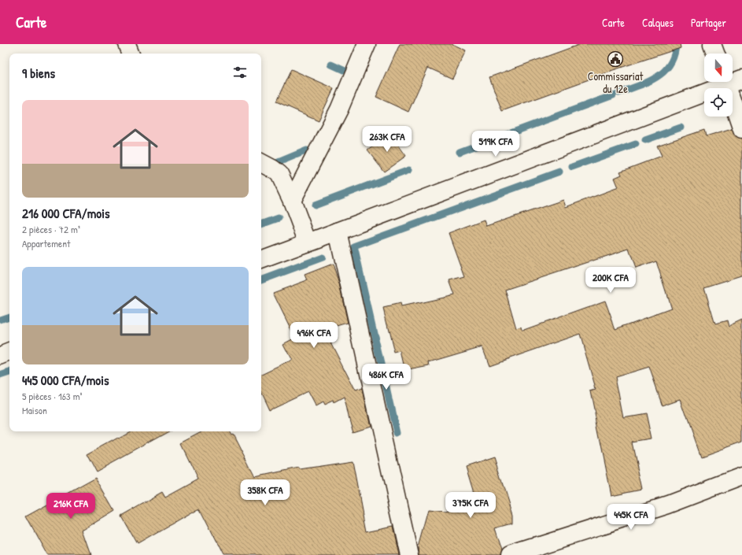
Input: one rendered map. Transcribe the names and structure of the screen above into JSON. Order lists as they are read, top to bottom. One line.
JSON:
{"places":{"public building":["Commissariat du 12e"]},"north":"bottom","page":{"header":"Carte","nav":["Carte","Calques","Partager"],"heading":"9 biens","list":[{"name":"216 000 CFA/mois","note":"2 pièces · 72 m² · Appartement"},{"name":"445 000 CFA/mois","note":"5 pièces · 163 m² · Maison"}],"price":["263K CFA","519K CFA","200K CFA","496K CFA","486K CFA","358K CFA","375K CFA","216K CFA","445K CFA"]}}
